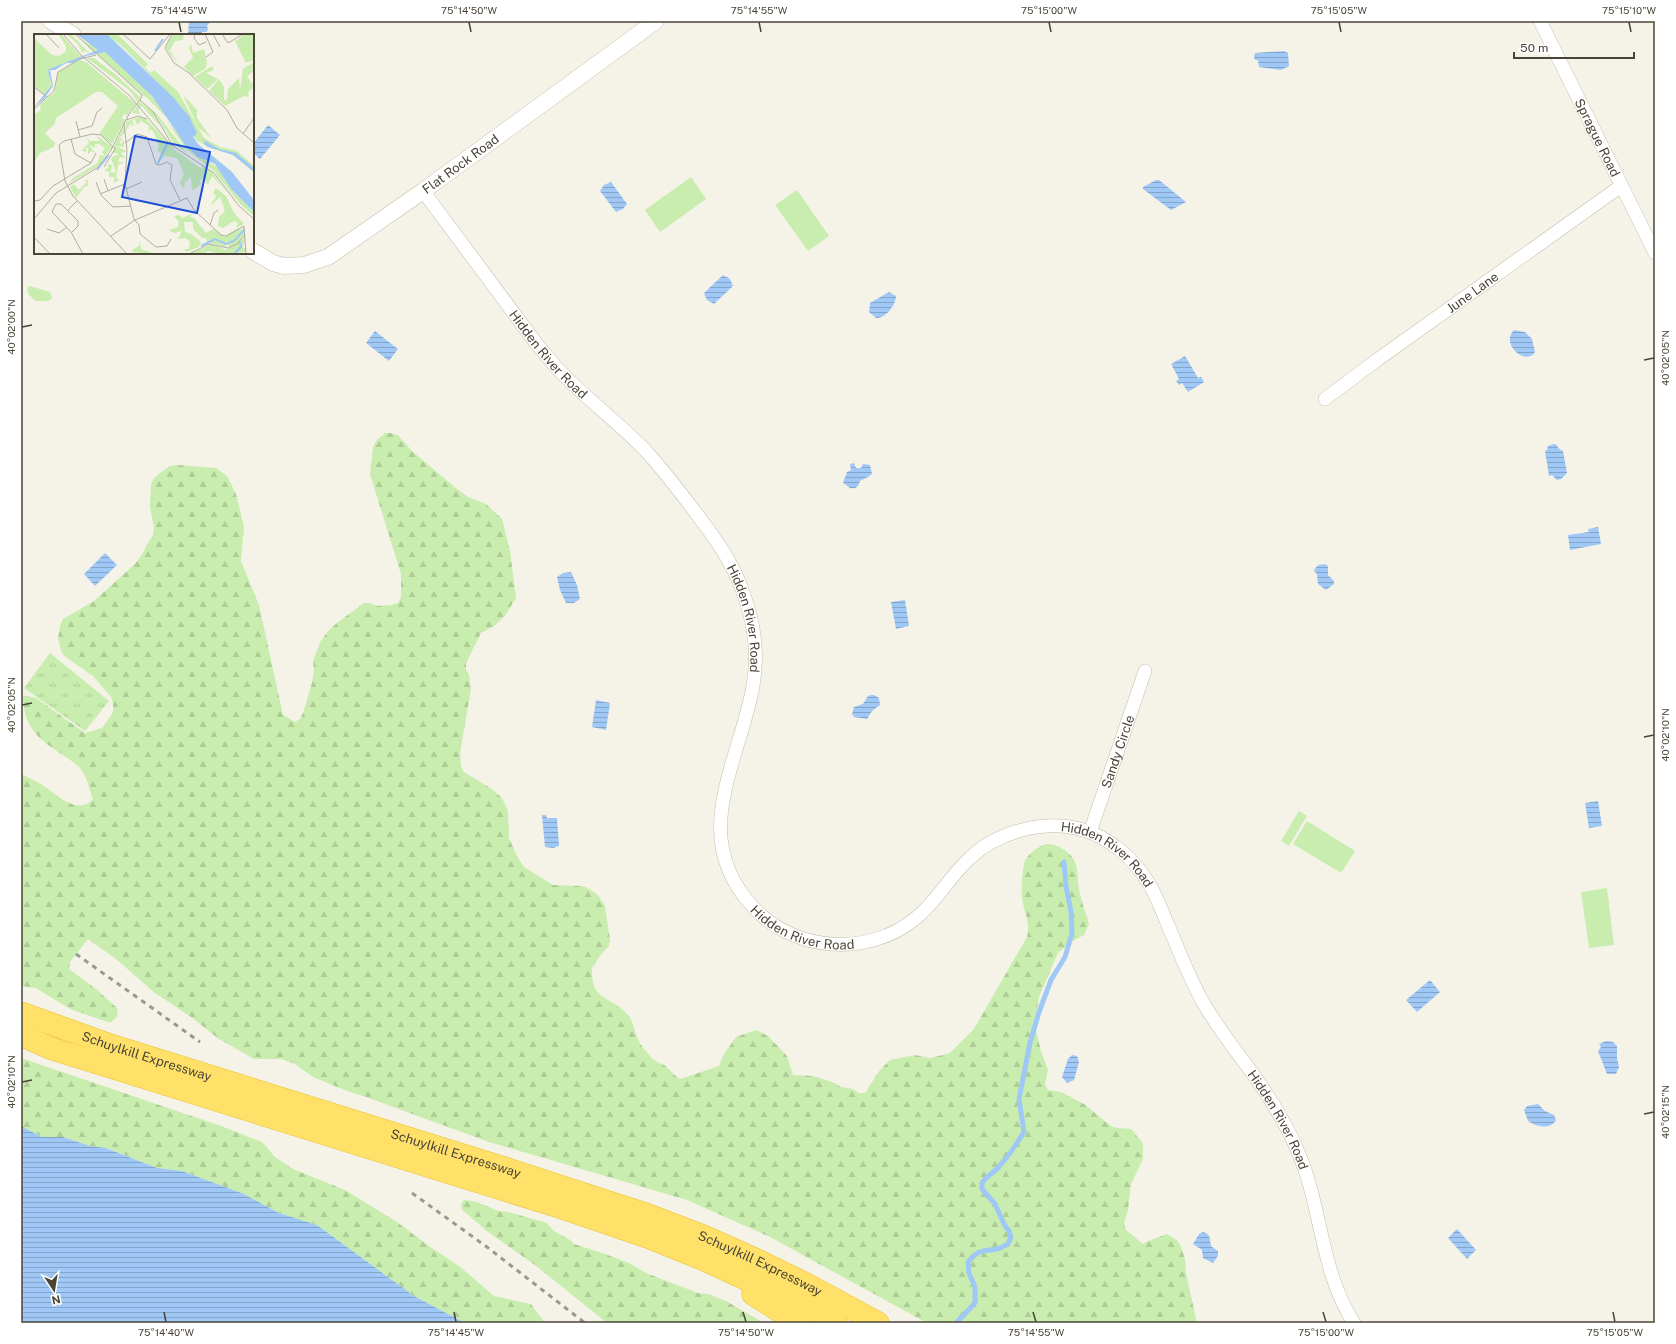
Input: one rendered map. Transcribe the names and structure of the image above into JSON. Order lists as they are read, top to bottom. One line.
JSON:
{"streets":{"highway":["Schuylkill Expressway"],"street":["Sprague Road","Flat Rock Road","June Lane","Hidden River Road","Sandy Circle"]},"crossings":[["Sprague Road","June Lane"],["Flat Rock Road","Hidden River Road"],["Hidden River Road","Sandy Circle"]],"scale_bar":"50 m","north":"bottom","coordinates":["75°14'45\"W","75°14'50\"W","75°14'55\"W","75°15'00\"W","75°15'05\"W","75°15'10\"W","40°02'00\"N","40°02'05\"N","40°02'10\"N","40°02'15\"N","75°14'40\"W"]}
